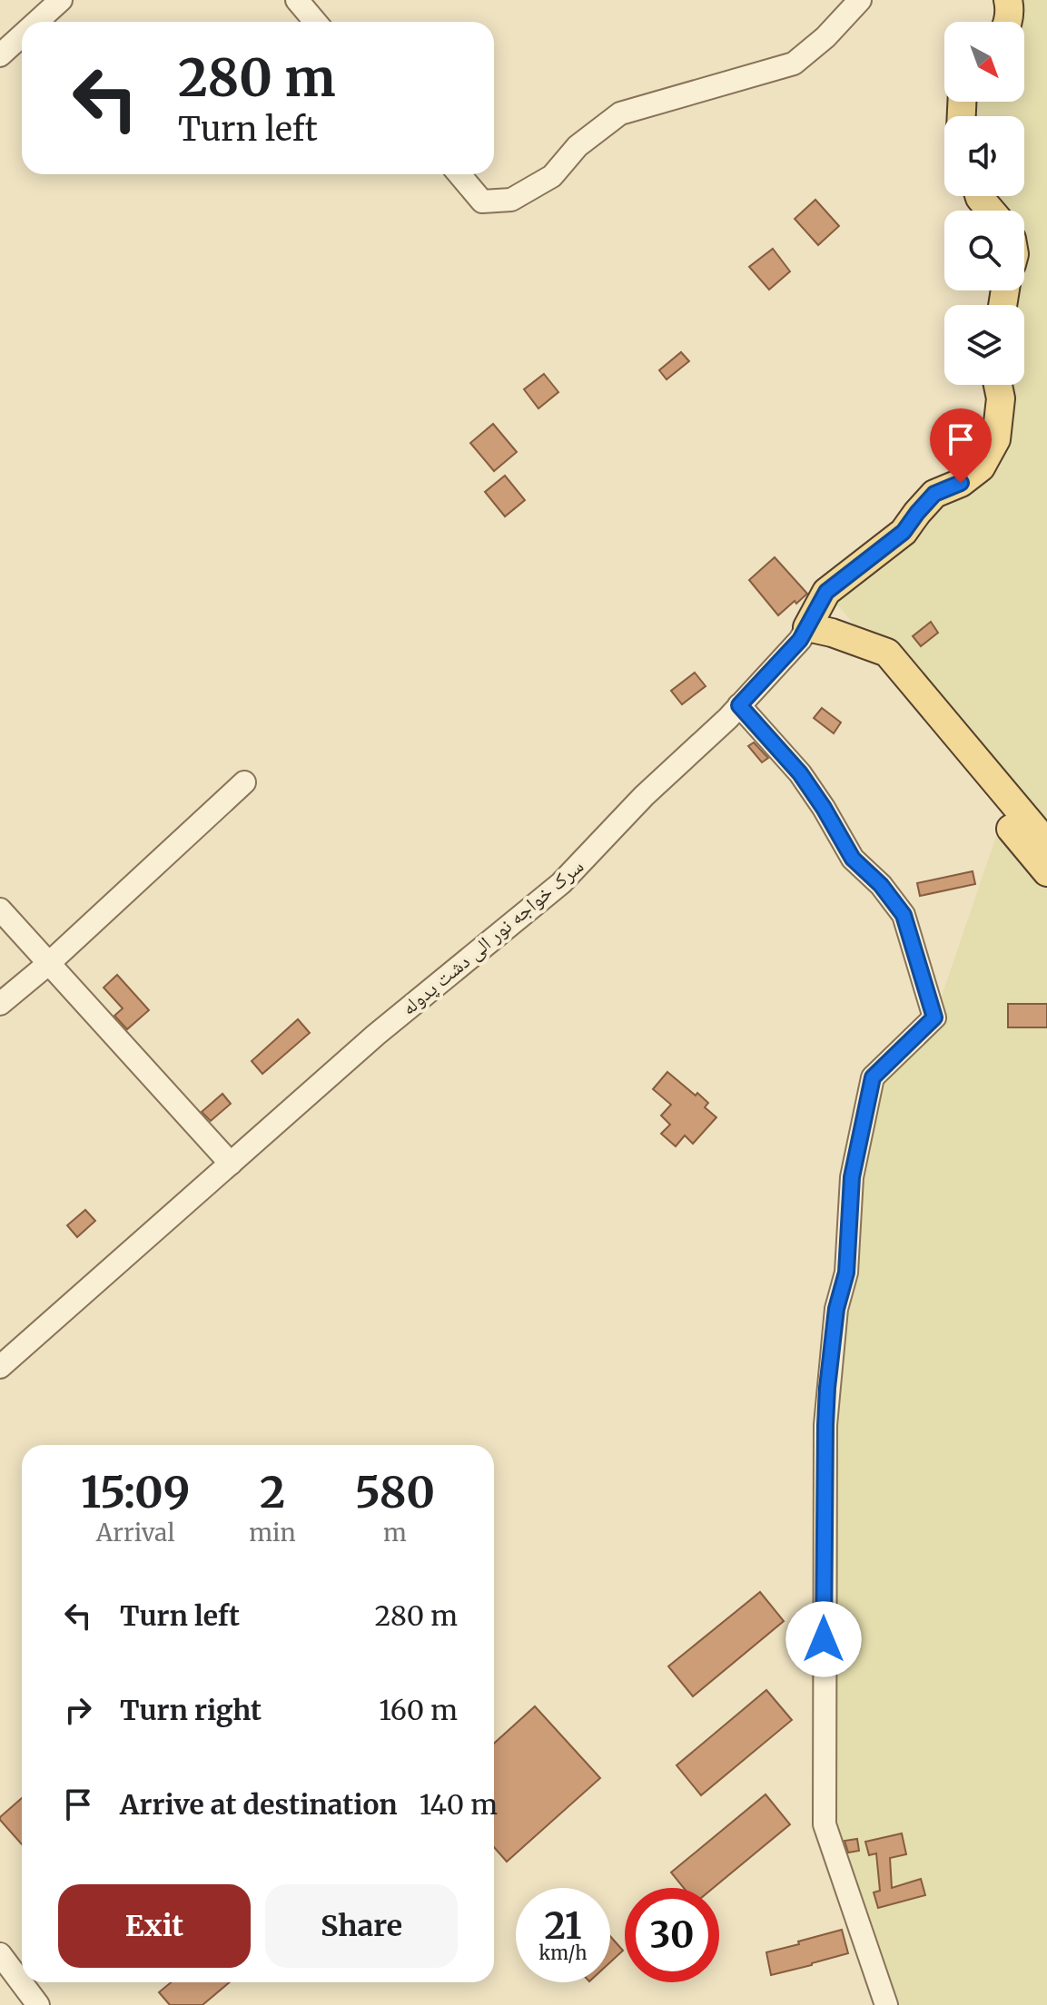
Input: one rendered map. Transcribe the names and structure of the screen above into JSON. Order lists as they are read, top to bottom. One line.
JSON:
{"streets":{"main road":["سرک خواجه نور الی دشت پدوله"]},"north":"bottom right","page":{"turn":["280 m","Turn left"],"eta":["15:09","Arrival","2","min","580","m"],"list":[{"name":"Turn left","value":"280 m"},{"name":"Turn right","value":"160 m"},{"name":"Arrive at destination","value":"140 m"}],"buttons":["Exit","Share"],"speed":"21 km/h","limit":"30"}}
